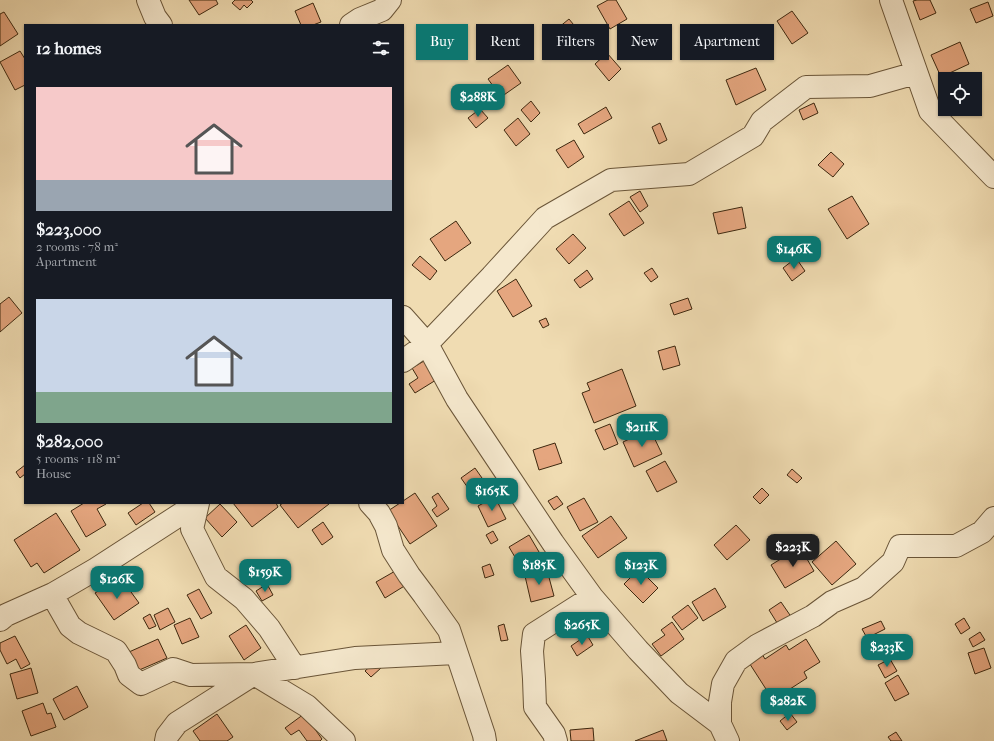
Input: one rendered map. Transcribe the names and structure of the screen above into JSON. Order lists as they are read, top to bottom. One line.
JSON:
{"page":{"chip":["Buy","Rent","Filters","New","Apartment"],"heading":"12 homes","list":[{"name":"$223,000","note":"2 rooms · 78 m² · Apartment"},{"name":"$282,000","note":"5 rooms · 118 m² · House"}],"price":["$288K","$146K","$211K","$165K","$223K","$185K","$123K","$159K","$126K","$265K","$233K","$282K"]}}
